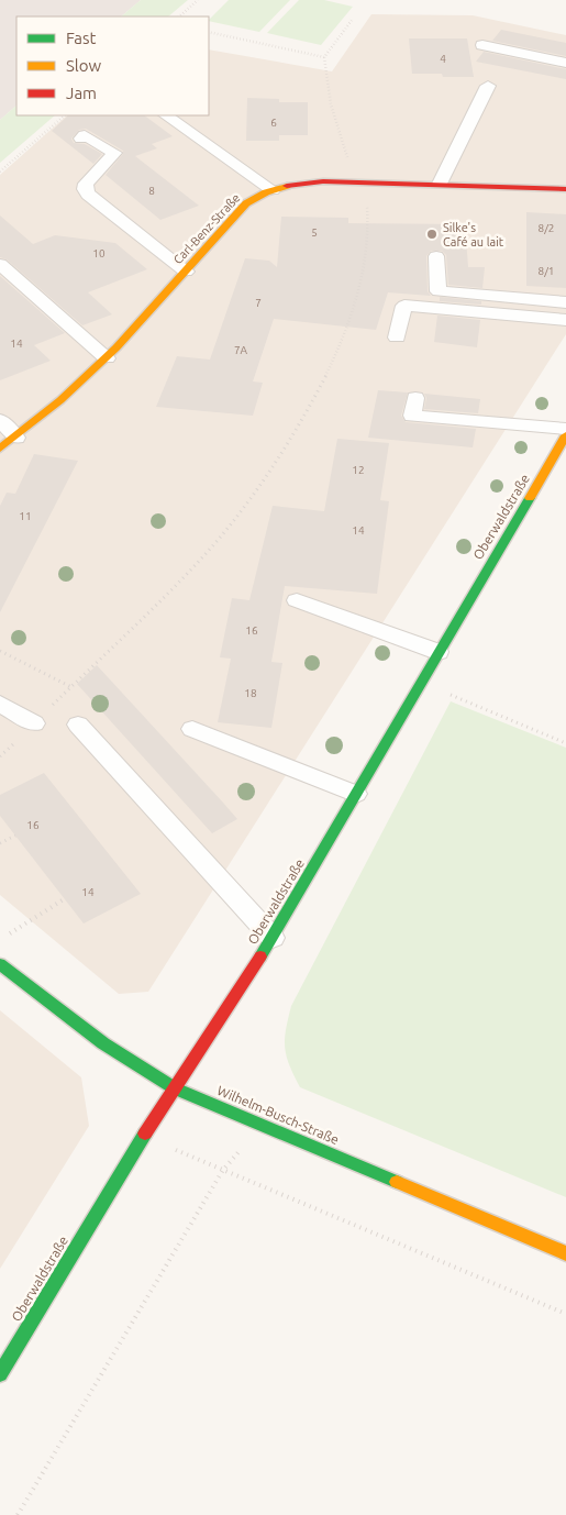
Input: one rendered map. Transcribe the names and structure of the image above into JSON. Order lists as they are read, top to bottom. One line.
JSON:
{"streets":{"street":["Carl-Benz-Straße","Oberwaldstraße","Wilhelm-Busch-Straße"]},"crossings":[["Oberwaldstraße","Wilhelm-Busch-Straße"]],"places":["Silke's Café au lait"],"house_numbers":["4","6","8","8/2","5","10","8/1","7","14","7A","12","11","14","16","18","16","14"],"legend":["Fast","Slow","Jam"]}
